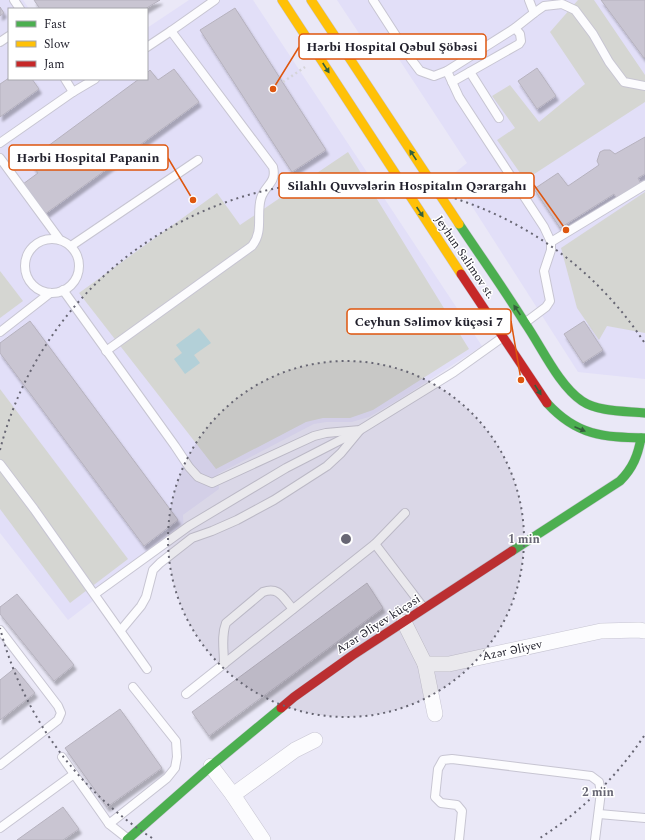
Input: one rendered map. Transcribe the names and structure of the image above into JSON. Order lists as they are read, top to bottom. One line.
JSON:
{"streets":{"main road":["Jeyhun Salimov st.","Azər Əliyev küçəsi"],"street":["Azər Əliyev"]},"crossings":[["Jeyhun Salimov st.","Azər Əliyev küçəsi"]],"places":["Hərbi Hospital Qəbul Şöbəsi","Hərbi Hospital Papanin","Silahlı Quvvələrin Hospitalın Qərargahı","Ceyhun Səlimov küçəsi 7"],"legend":["Fast","Slow","Jam"],"rings":["1 min","2 min"]}
